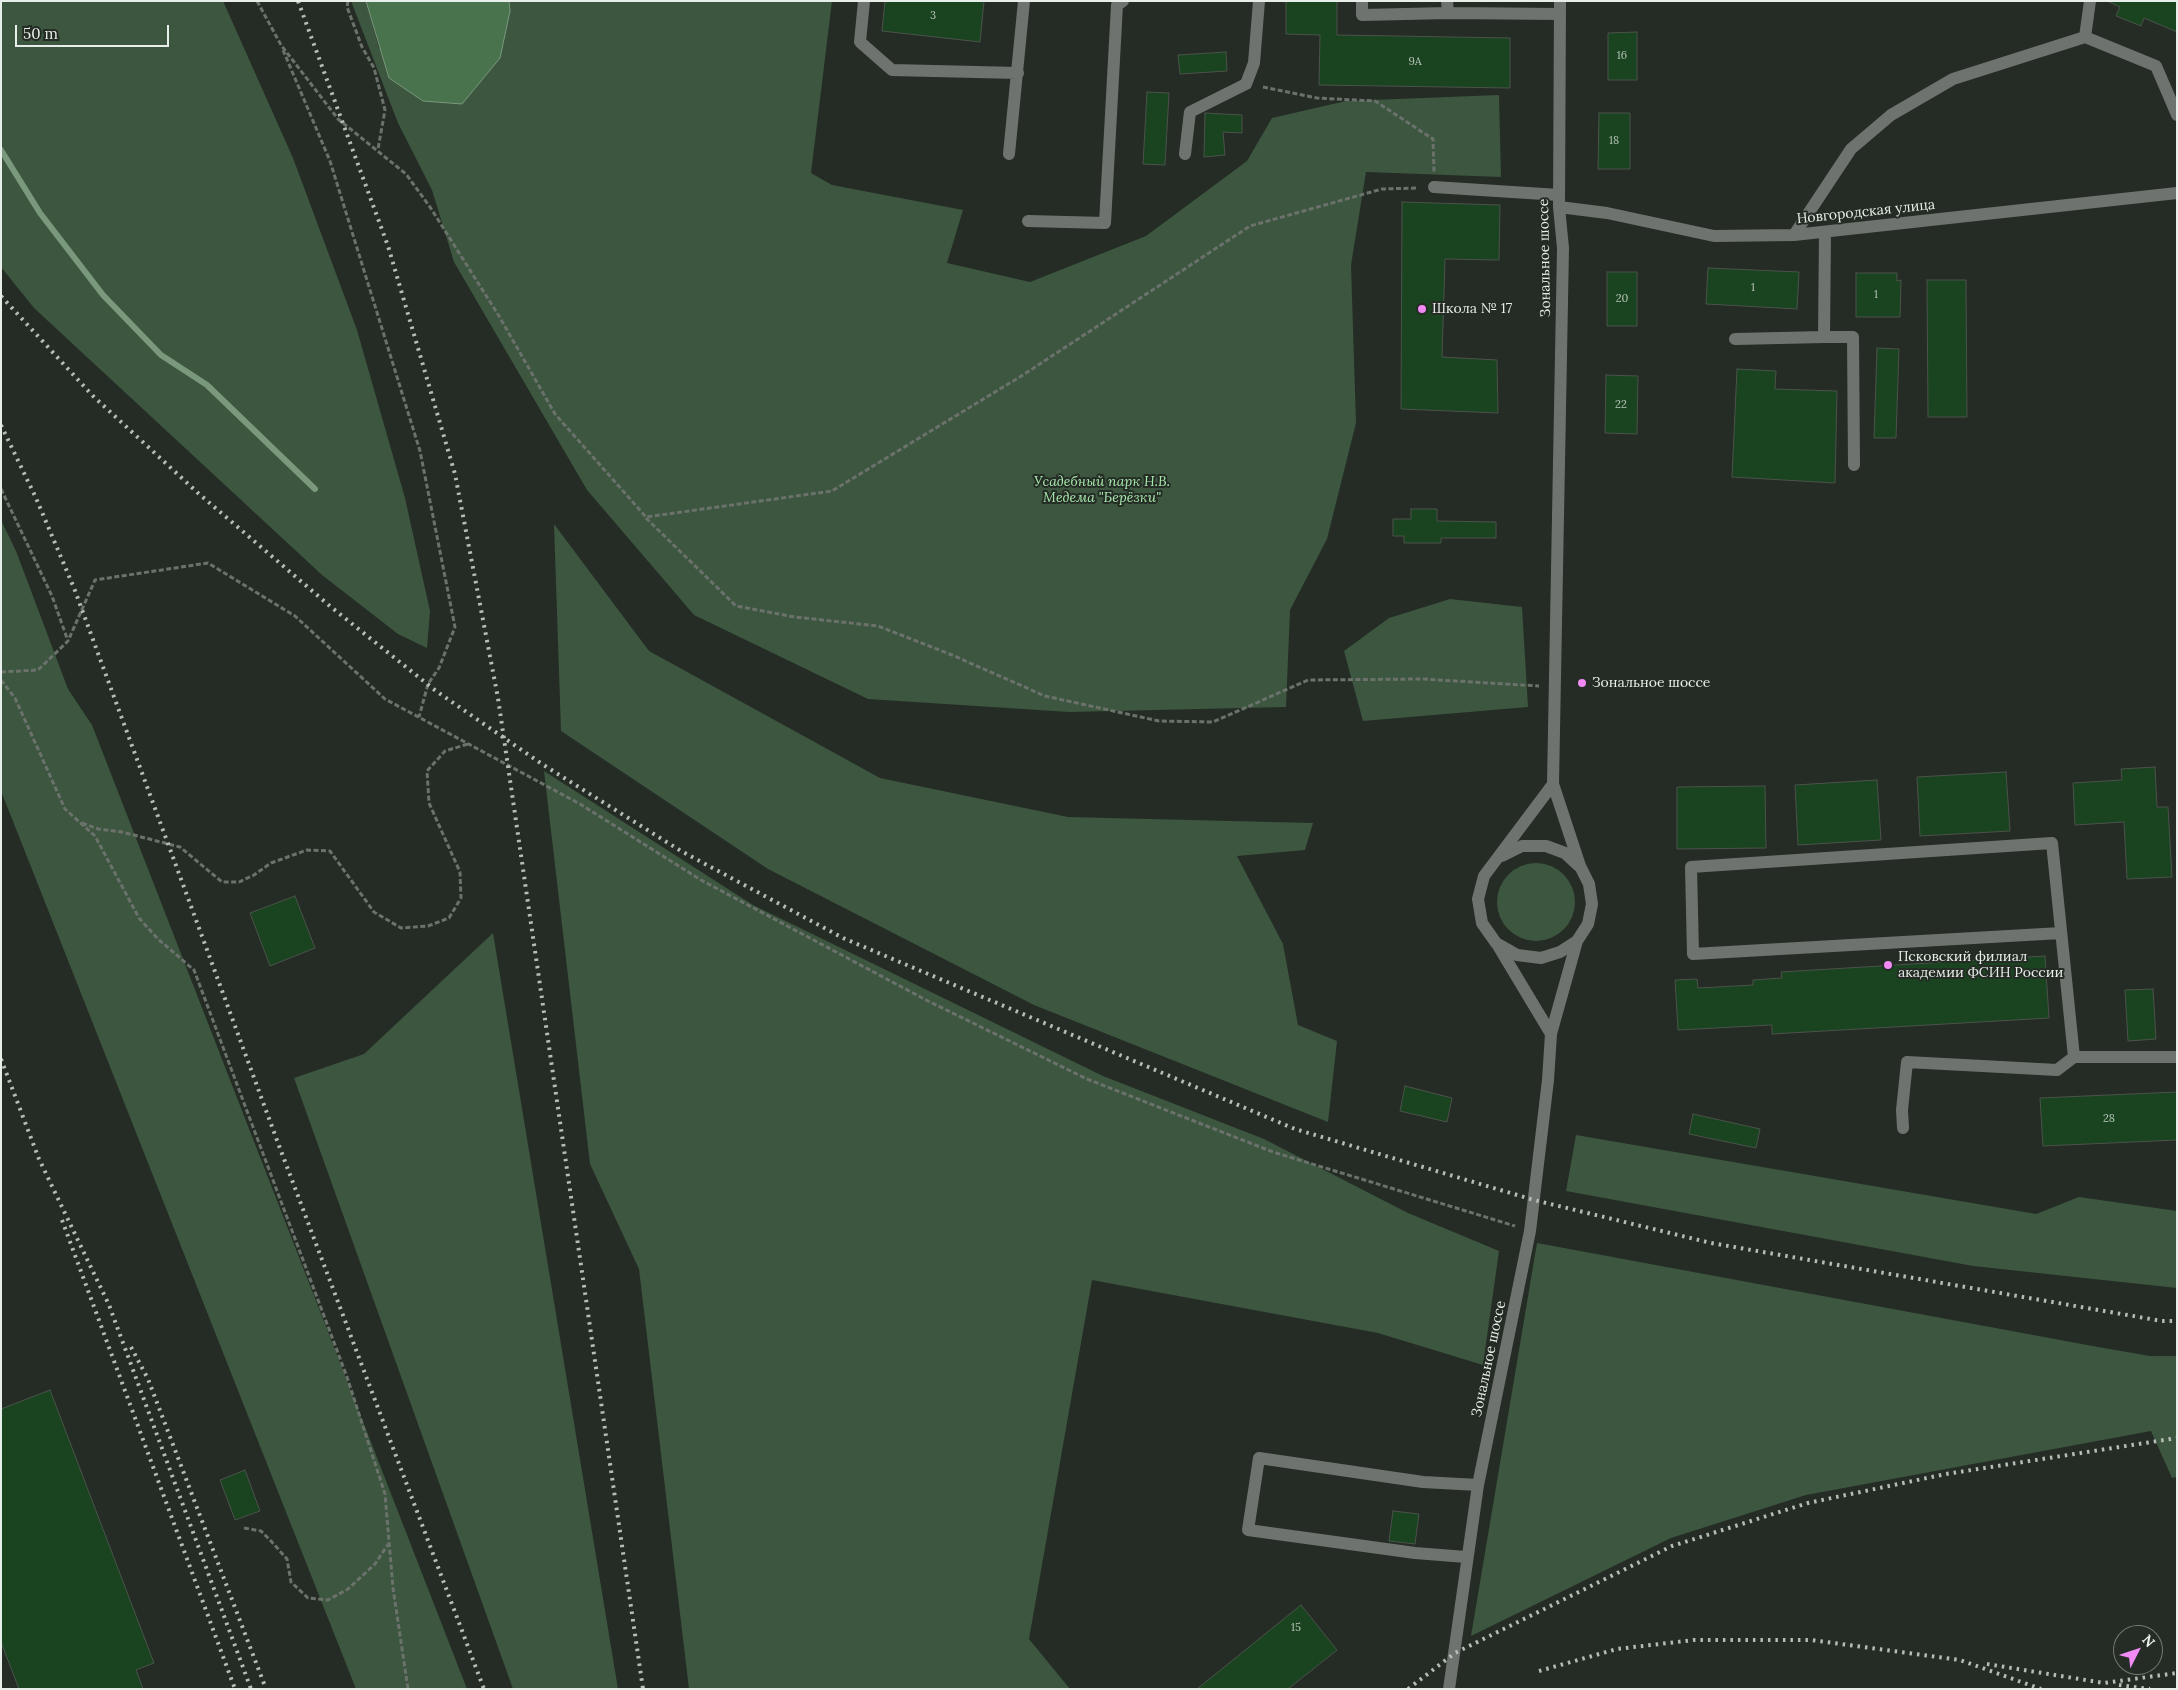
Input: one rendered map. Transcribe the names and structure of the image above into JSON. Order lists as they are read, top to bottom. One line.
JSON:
{"streets":{"street":["Новгородская улица","Зональное шоссе"]},"crossings":[["Новгородская улица","Зональное шоссе"]],"parks":["Усадебный парк Н.В. Медема \"Берёзки\""],"places":["Школа № 17","Зональное шоссе","Псковский филиал академии ФСИН России"],"house_numbers":["3","16","9А","18","1","1","20","22","28","15"],"scale_bar":"50 m","north":"top right"}
